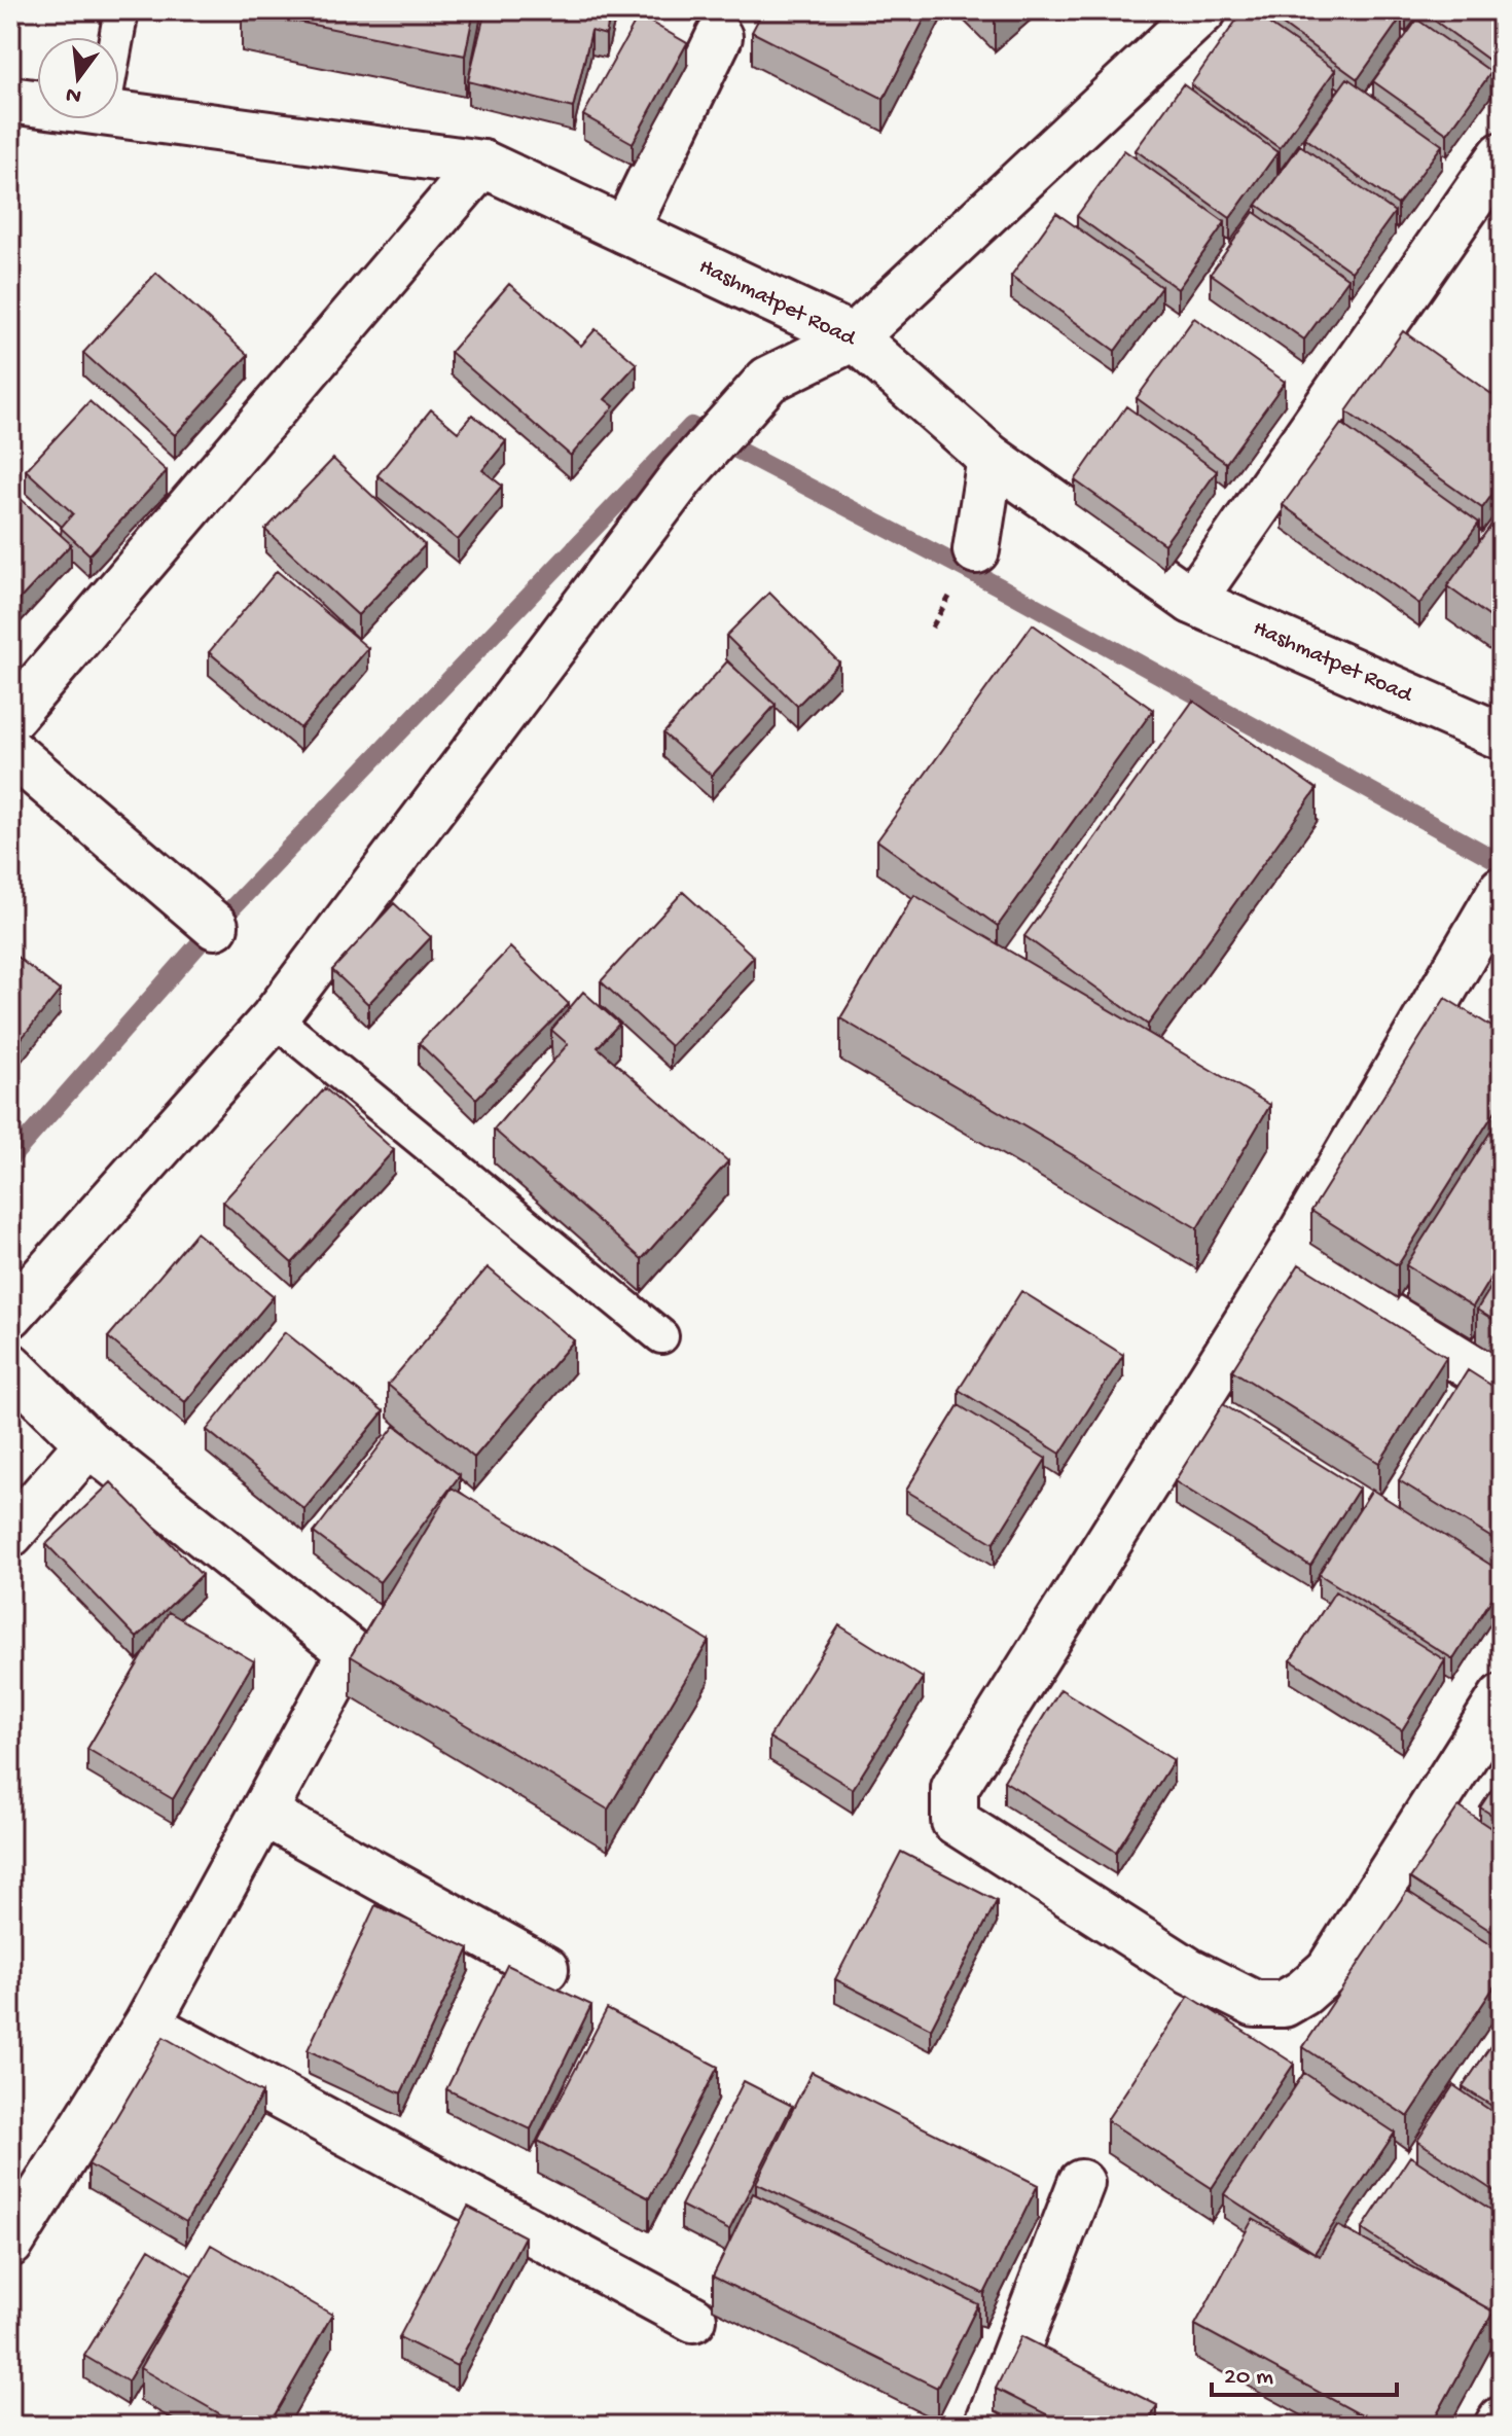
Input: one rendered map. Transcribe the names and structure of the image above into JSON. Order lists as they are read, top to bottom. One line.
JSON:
{"streets":{"street":["Hashmatpet Road"]},"scale_bar":"20 m","north":"bottom"}
